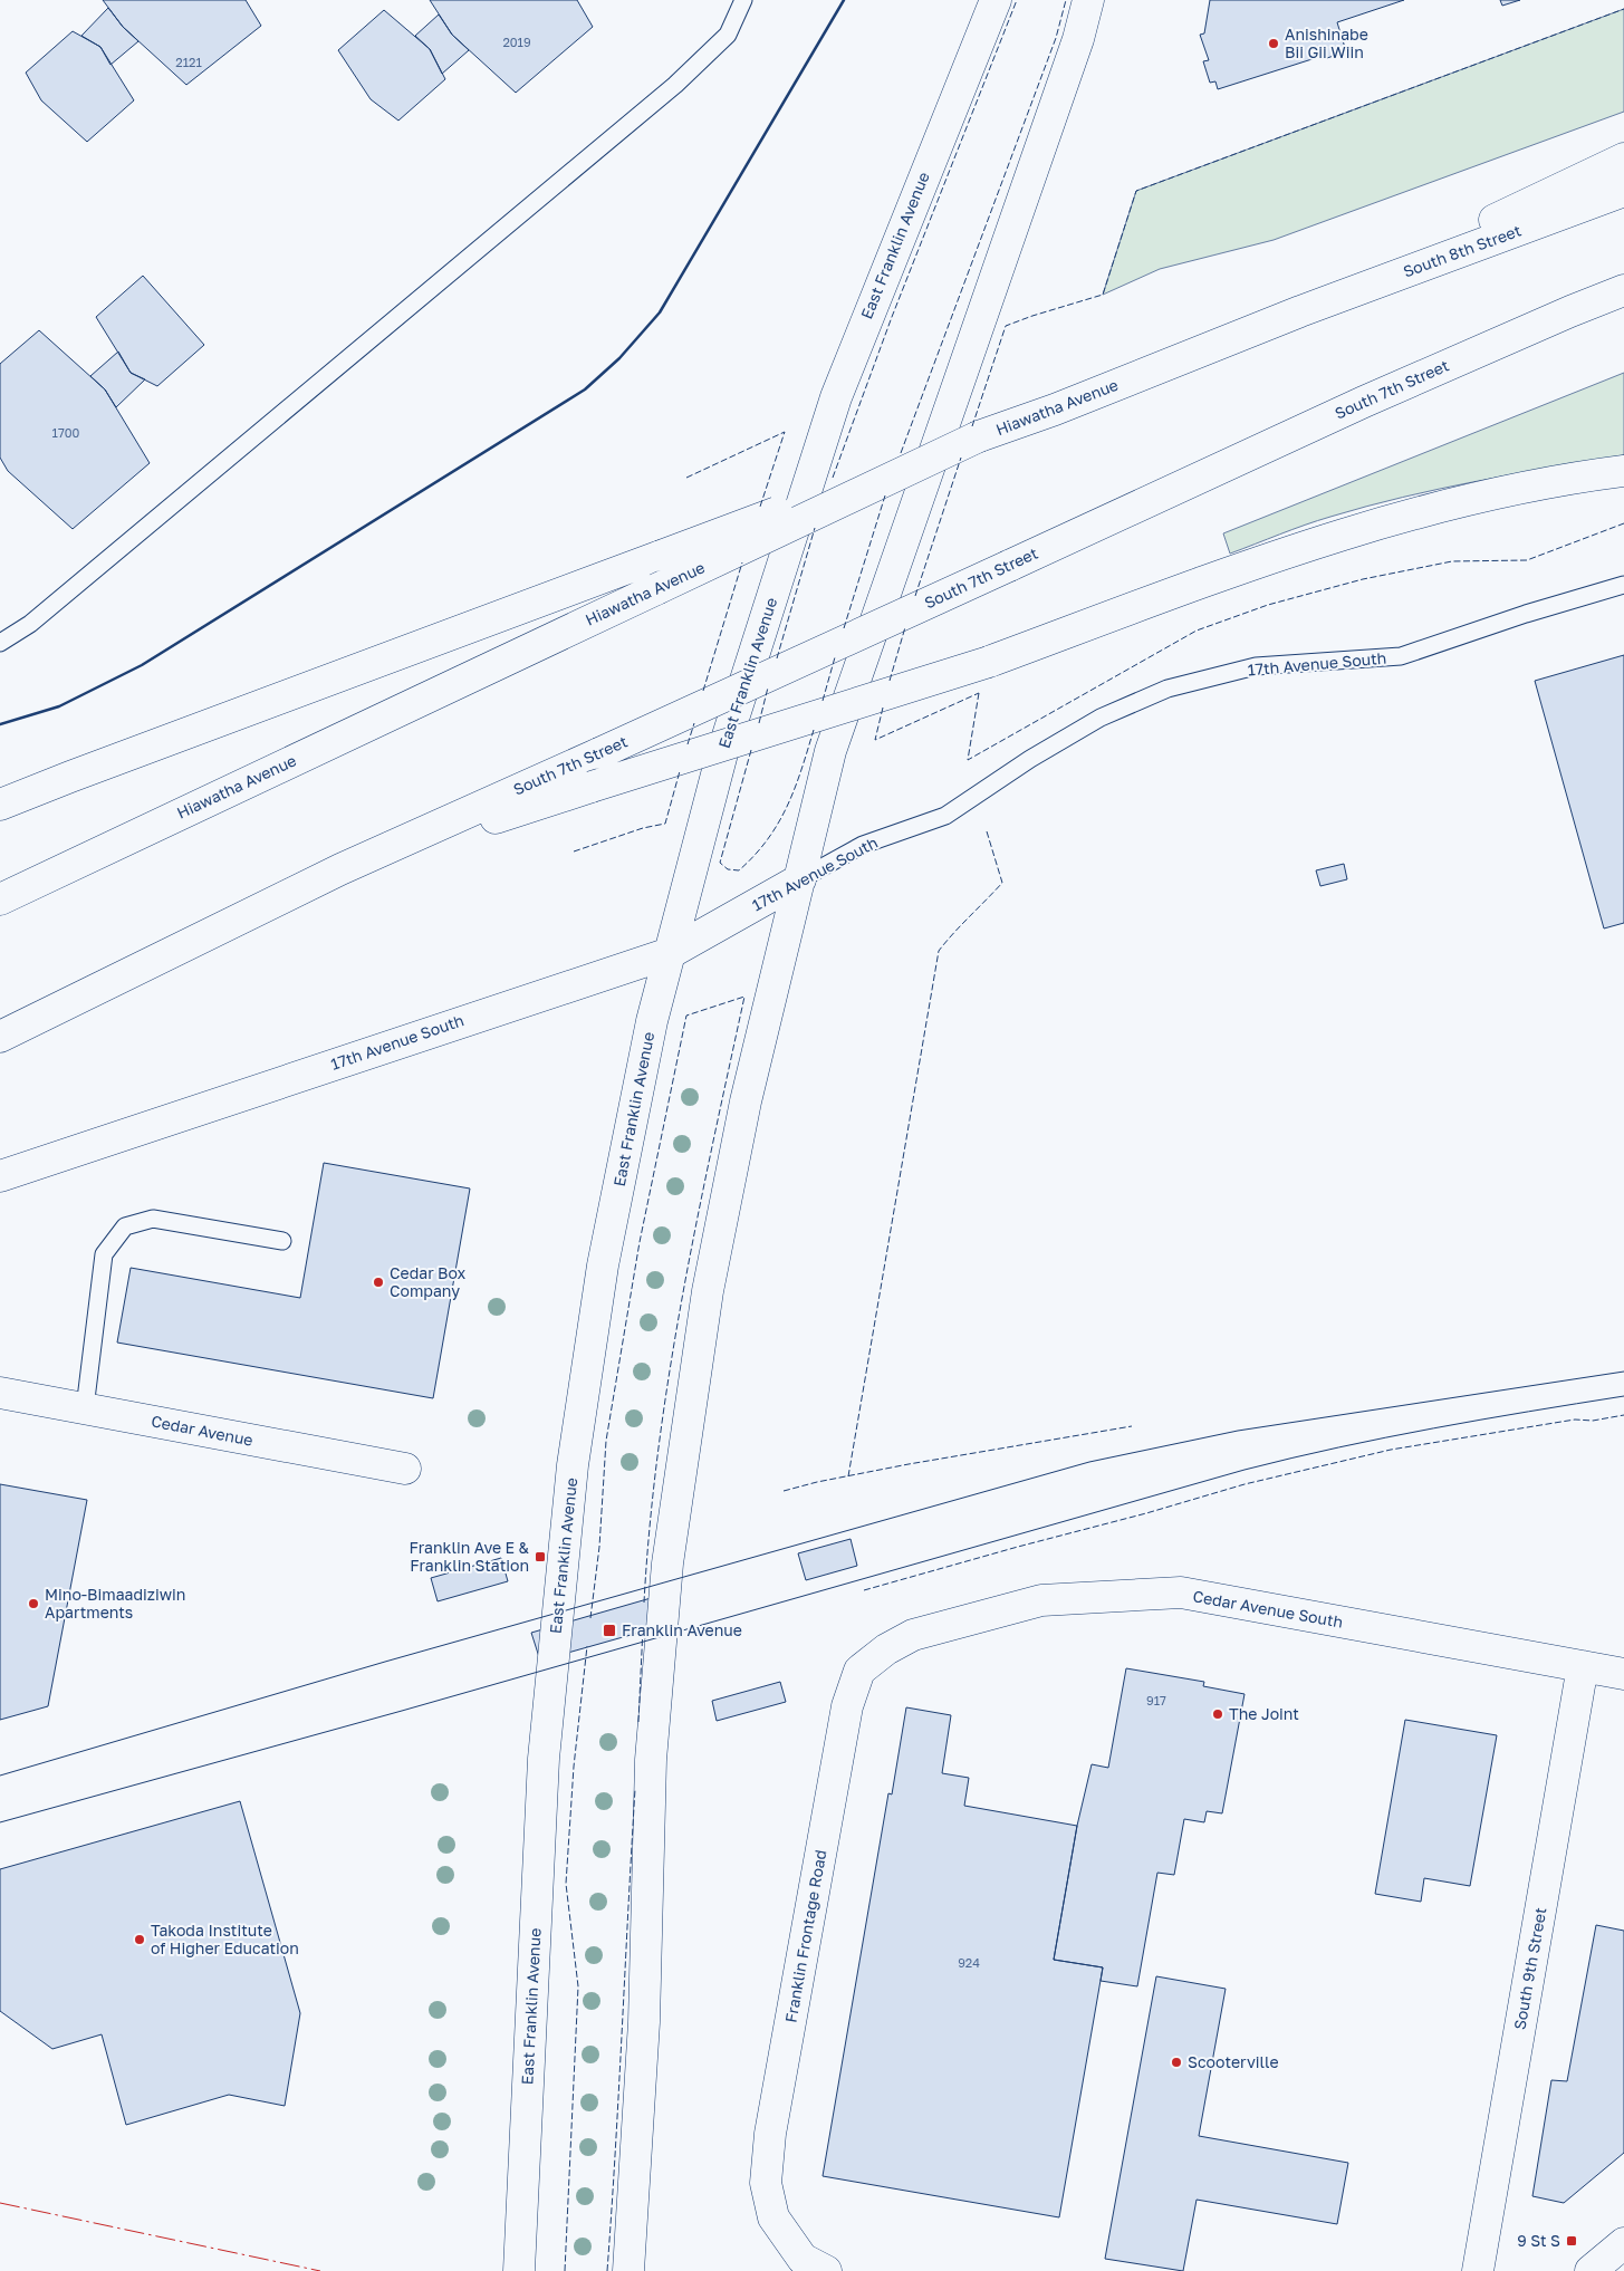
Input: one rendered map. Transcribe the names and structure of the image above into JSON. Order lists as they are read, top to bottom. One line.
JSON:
{"streets":{"main road":["East Franklin Avenue","South 8th Street","South 7th Street","Hiawatha Avenue","17th Avenue South","Cedar Avenue","Cedar Avenue South","Franklin Frontage Road","South 9th Street"]},"crossings":[["East Franklin Avenue","17th Avenue South"],["South 8th Street","Hiawatha Avenue"],["Cedar Avenue South","Franklin Frontage Road"],["Cedar Avenue South","South 9th Street"]],"places":{"other":["Anishinabe Bii Gii Wiin","Cedar Box Company","Mino-Bimaadiziwin Apartments","The Joint","Takoda Institute of Higher Education","Scooterville"],"transit":["Franklin Ave E & Franklin Station","Franklin Avenue","9 St S"]},"house_numbers":["2019","2121","1700","917","924"]}
